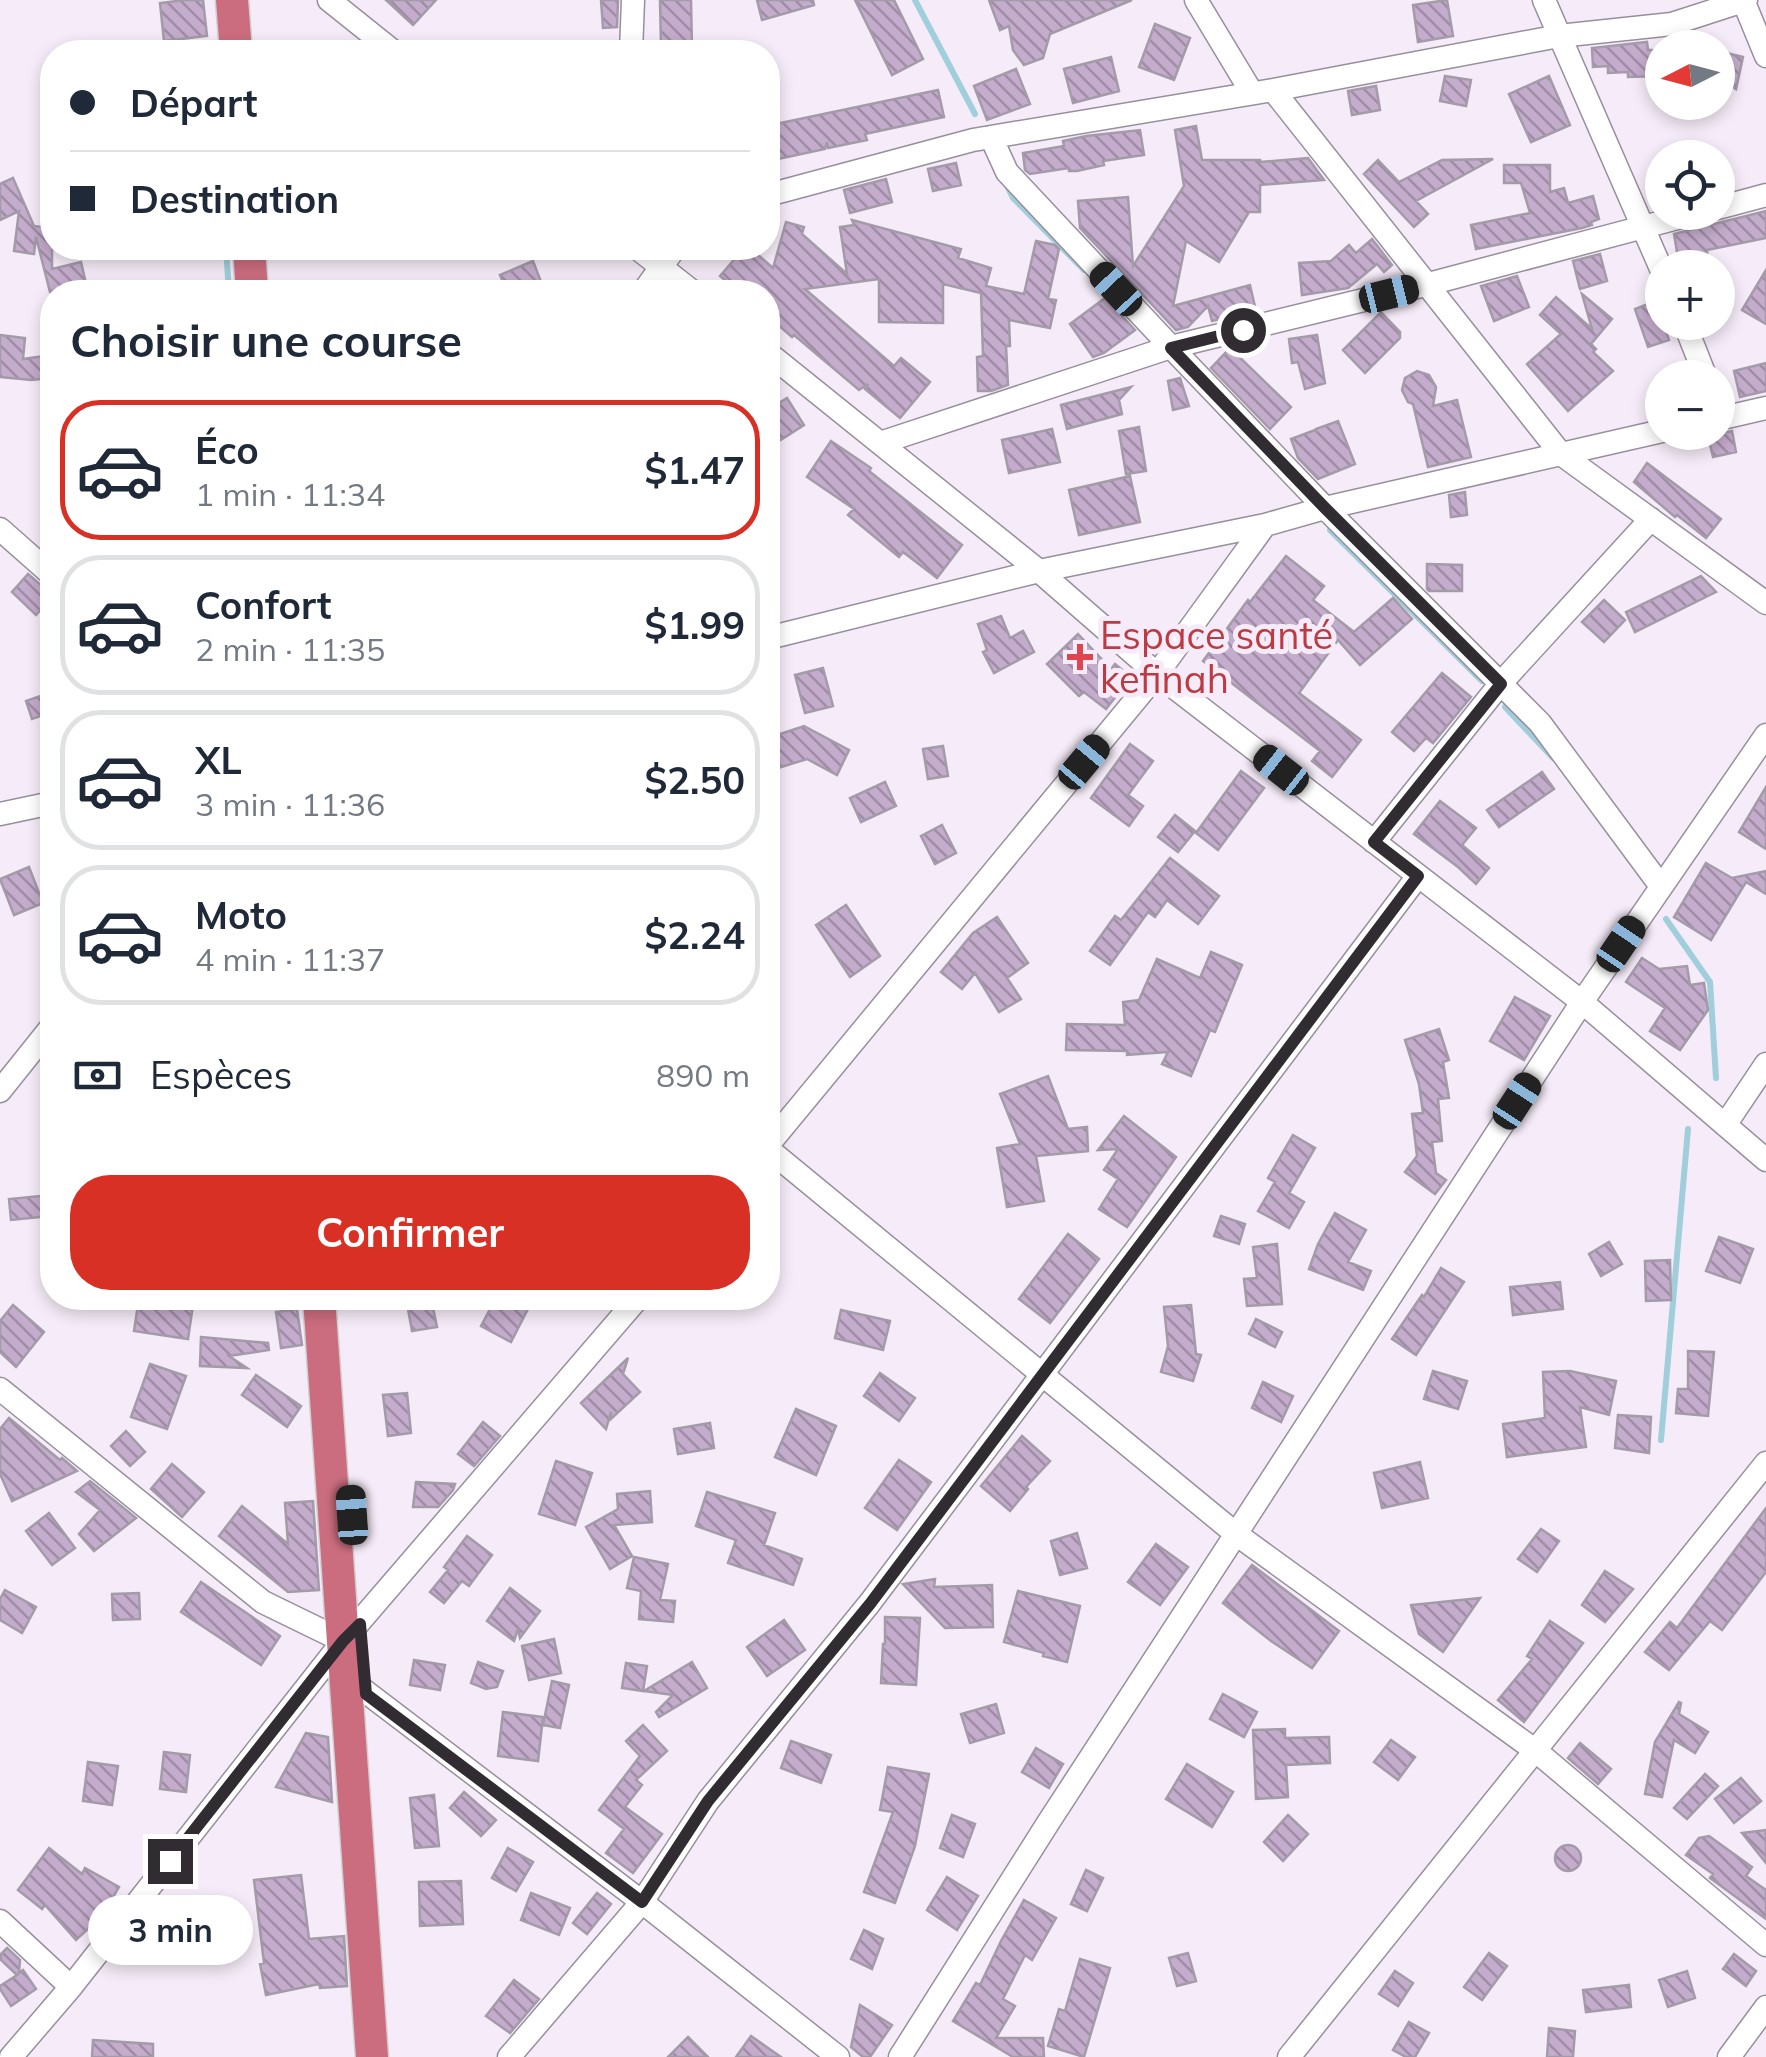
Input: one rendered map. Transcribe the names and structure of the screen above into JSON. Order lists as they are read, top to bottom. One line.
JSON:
{"places":{"health":["Espace santé kefinah"]},"north":"left","page":{"map_buttons":["+","−"],"banner":["Départ","Destination"],"heading":"Choisir une course","list":[{"name":"Éco","note":"1 min · 11:34","value":"$1.47"},{"name":"Confort","note":"2 min · 11:35","value":"$1.99"},{"name":"XL","note":"3 min · 11:36","value":"$2.50"},{"name":"Moto","note":"4 min · 11:37","value":"$2.24"}],"pay":["Espèces","890 m"],"buttons":"Confirmer","bubble":"3 min"}}
